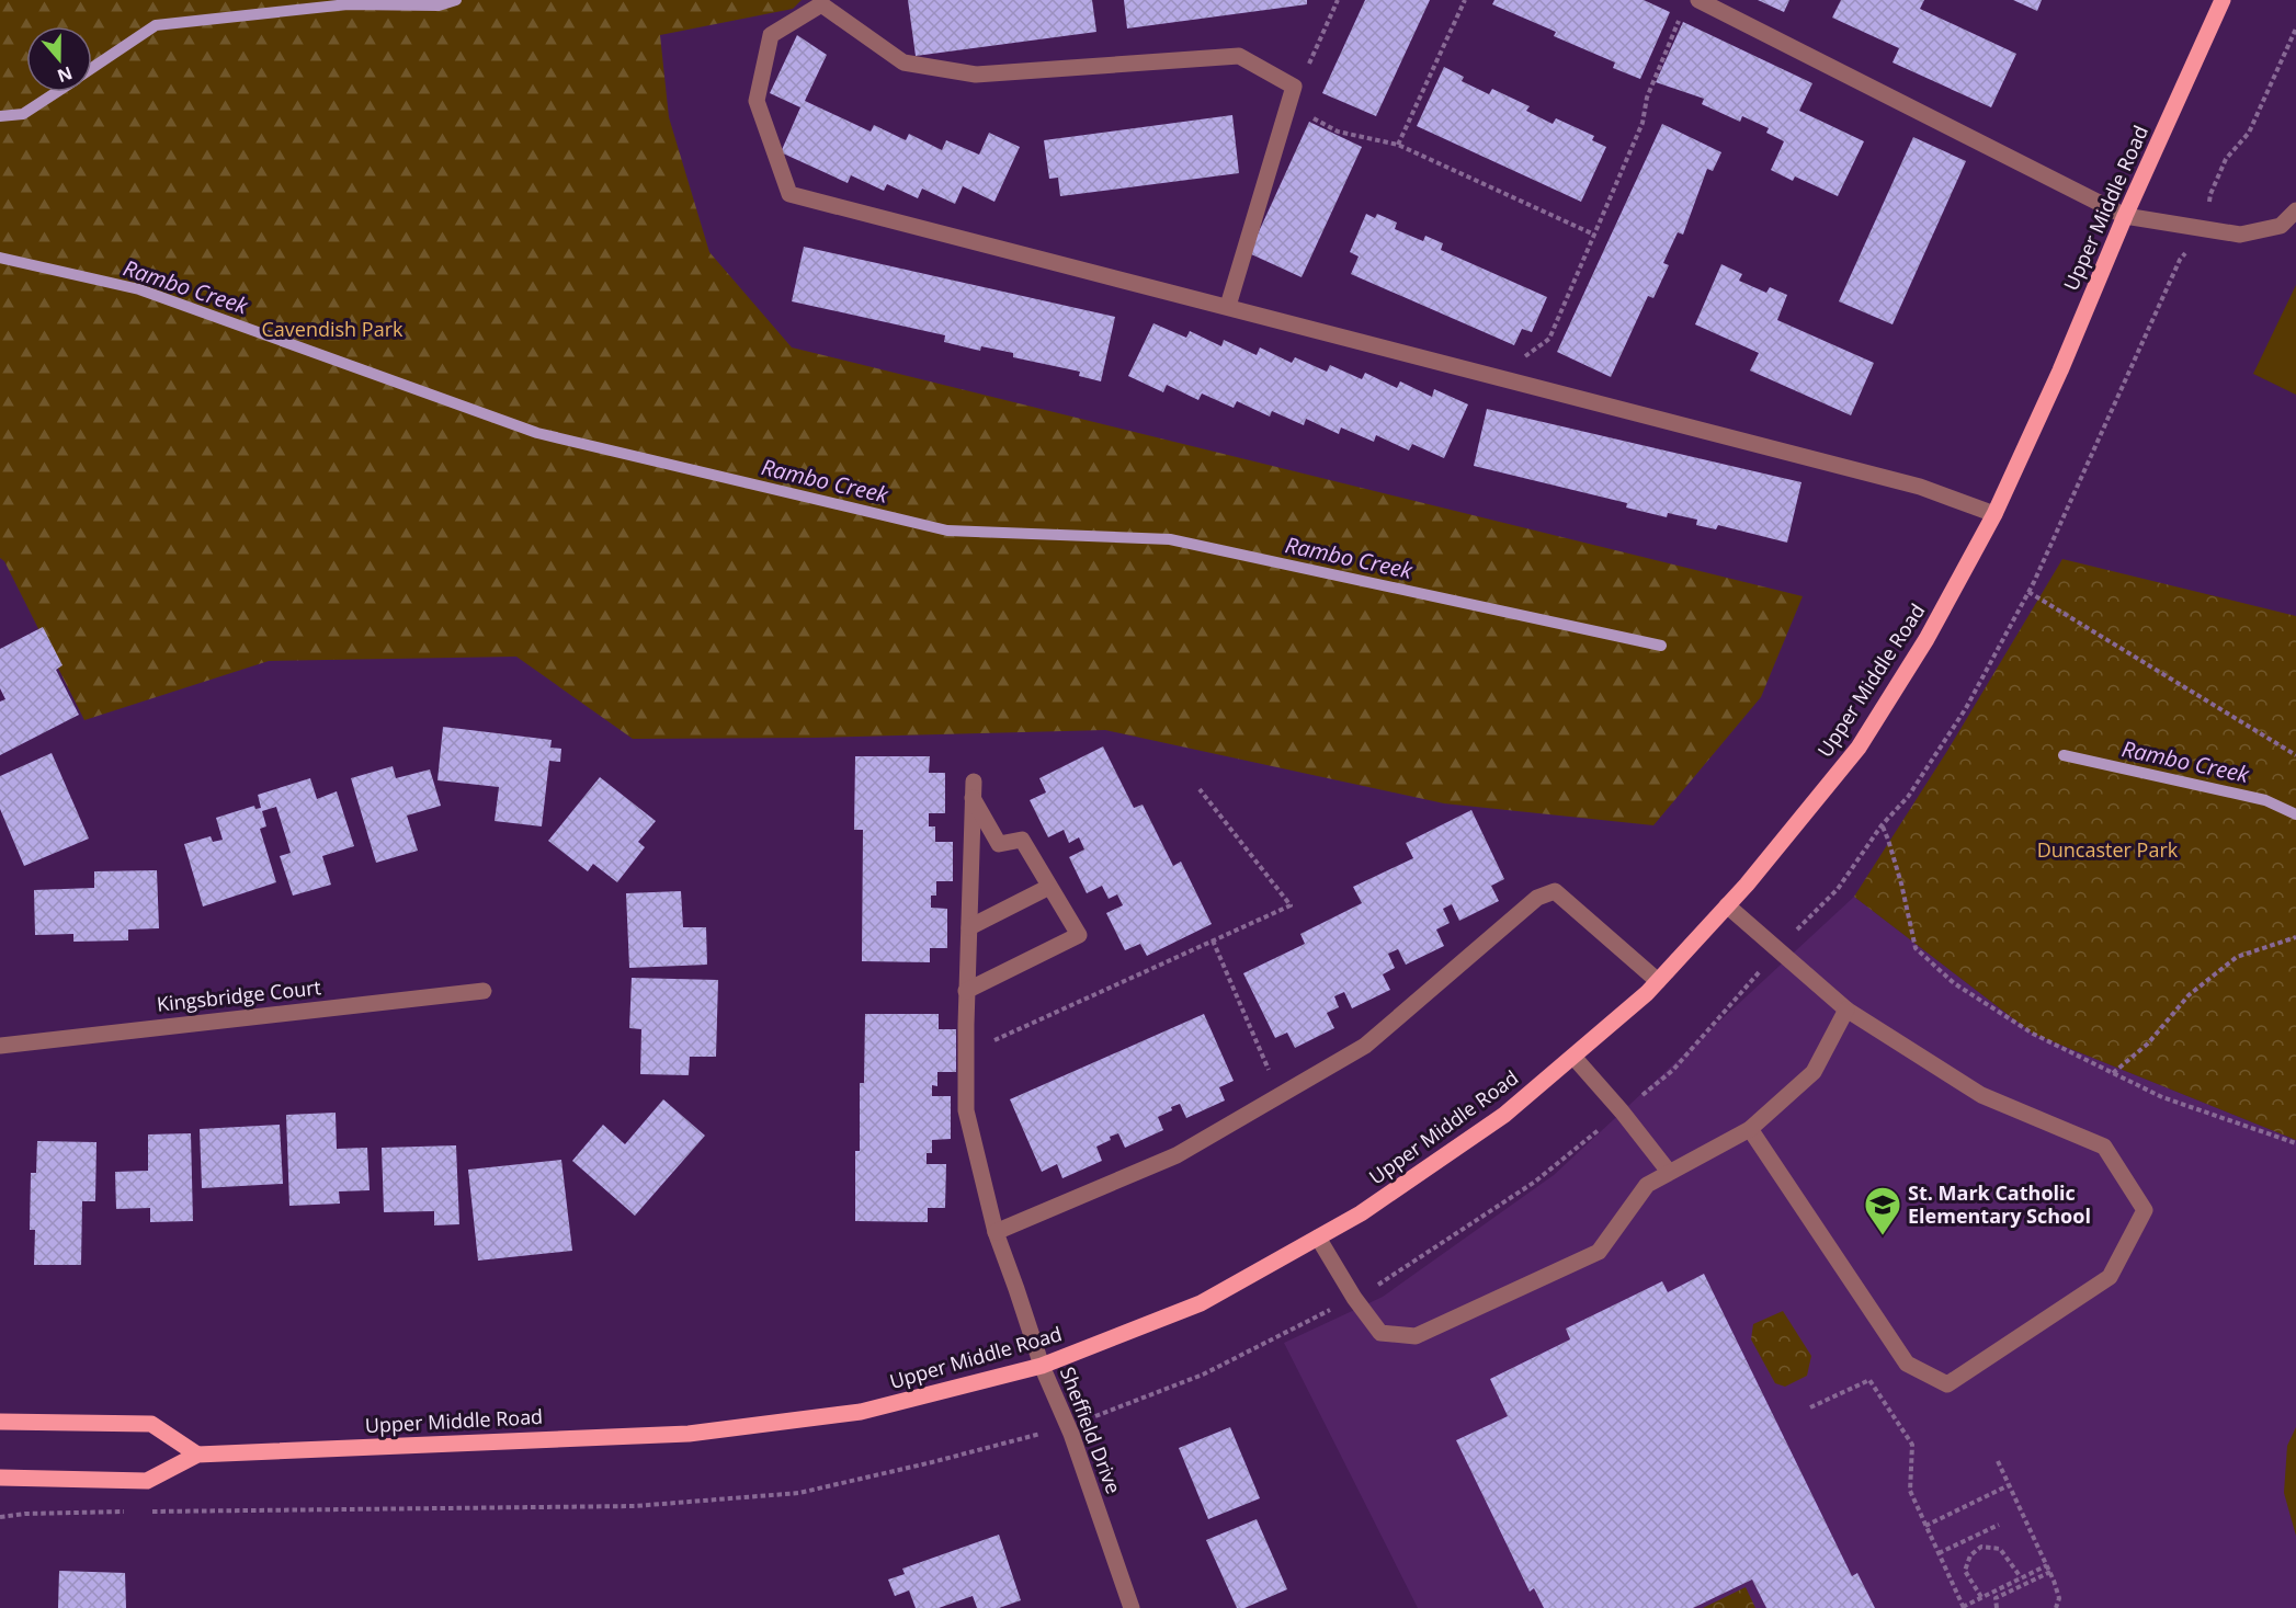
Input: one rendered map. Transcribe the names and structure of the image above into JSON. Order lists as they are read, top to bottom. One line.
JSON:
{"streets":{"main road":["Upper Middle Road"],"street":["Kingsbridge Court","Sheffield Drive"]},"crossings":[["Upper Middle Road","Sheffield Drive"]],"water":["Rambo Creek"],"parks":["Cavendish Park","Duncaster Park"],"places":{"school or university":["St. Mark Catholic Elementary School"]},"north":"bottom"}
